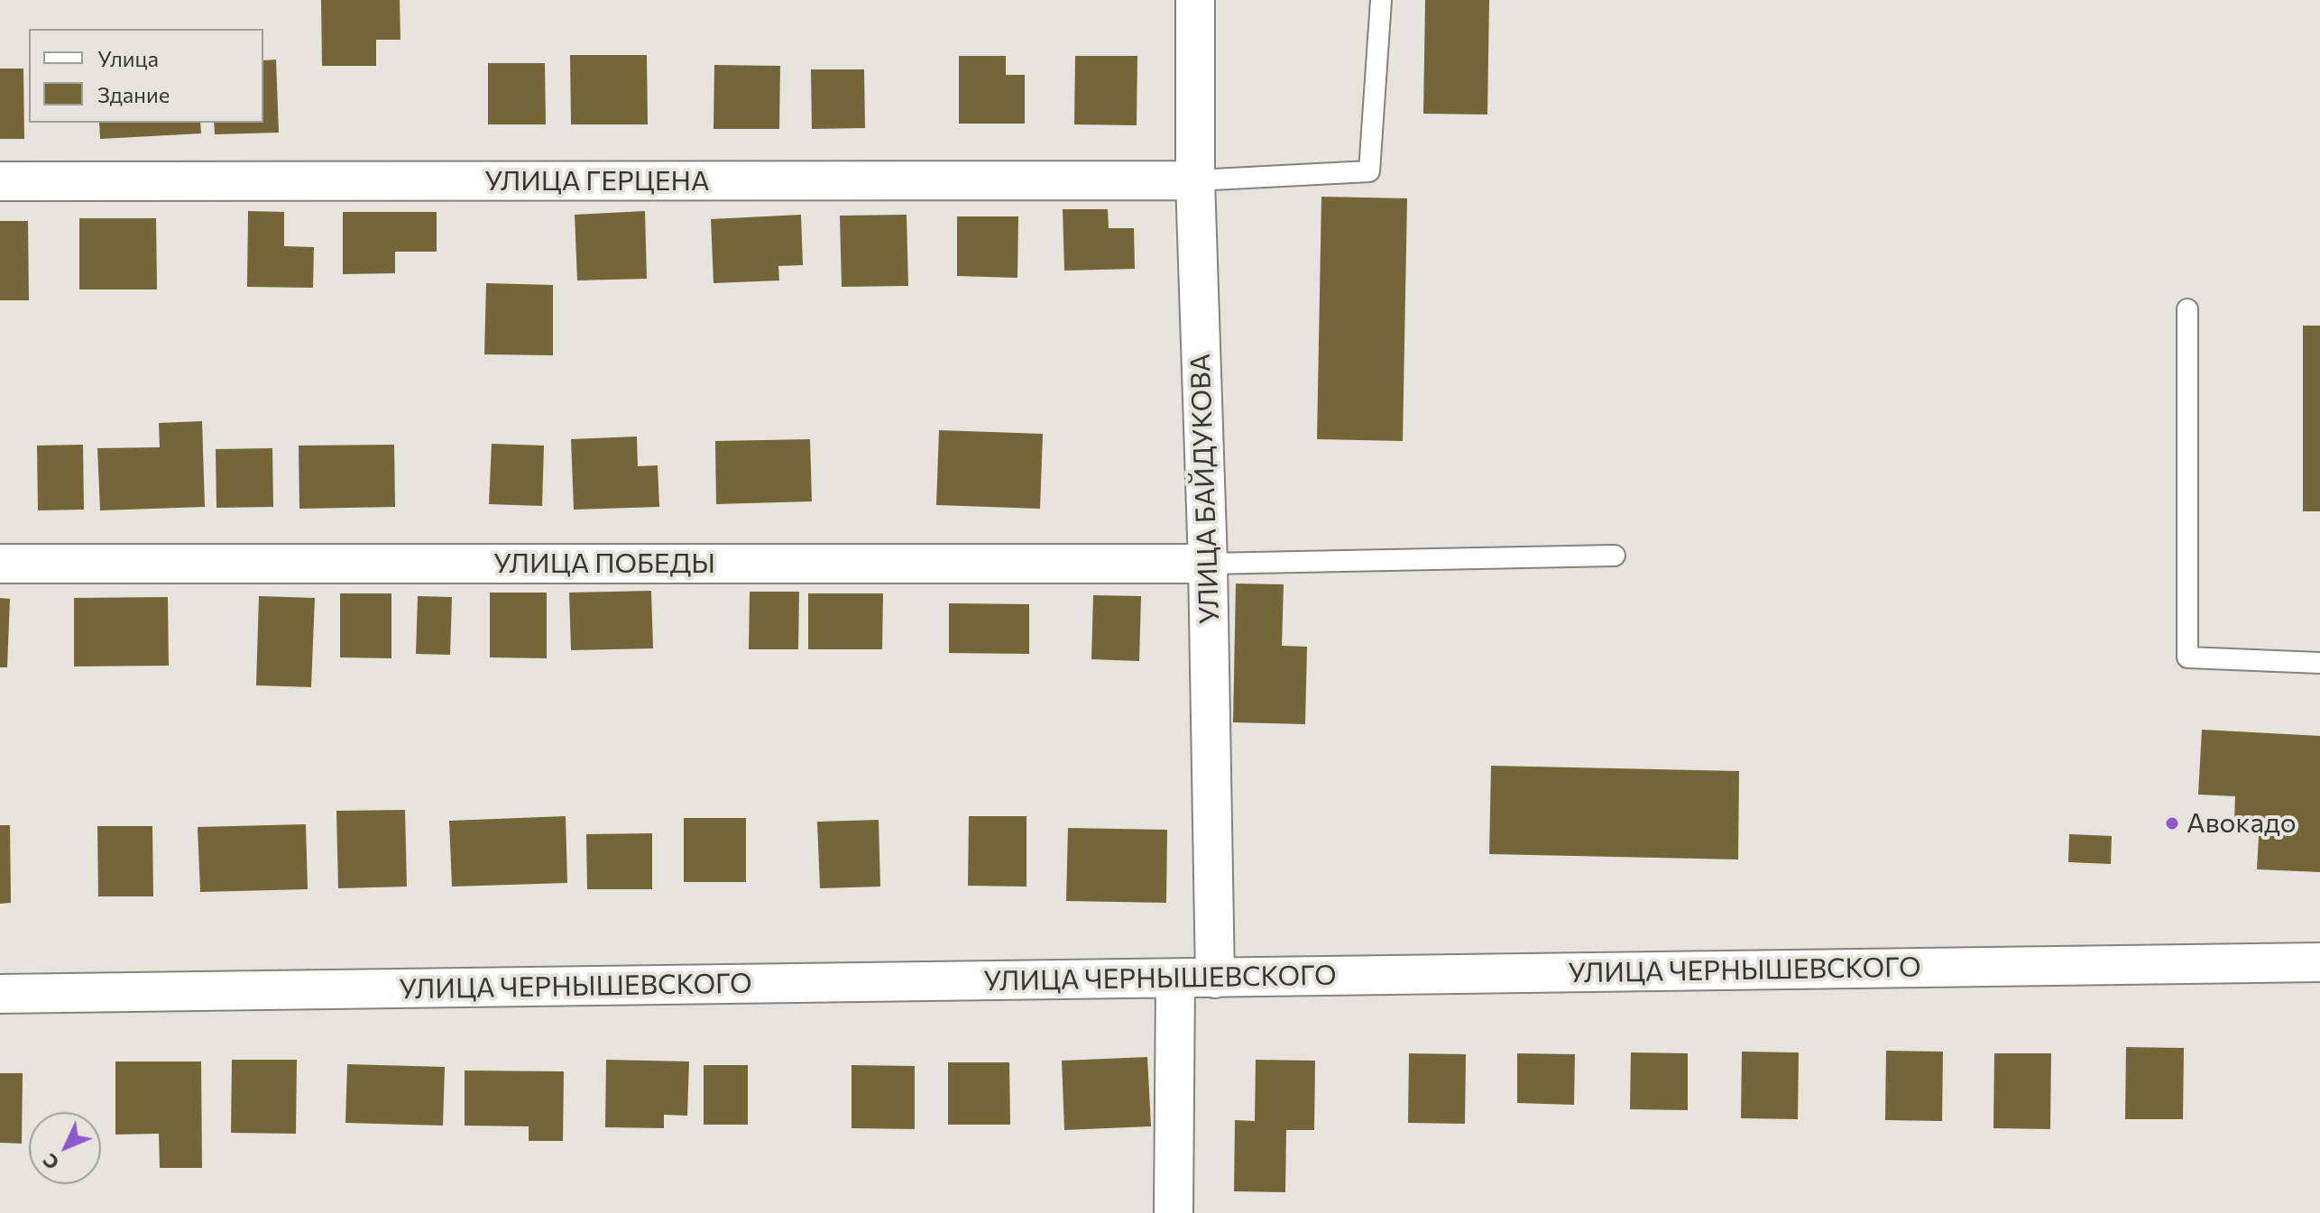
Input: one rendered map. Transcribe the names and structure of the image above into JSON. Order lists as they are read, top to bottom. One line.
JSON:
{"streets":{"street":["УЛИЦА ГЕРЦЕНА","УЛИЦА БАЙДУКОВА","УЛИЦА ПОБЕДЫ","УЛИЦА ЧЕРНЫШЕВСКОГО"]},"crossings":[["УЛИЦА ГЕРЦЕНА","УЛИЦА БАЙДУКОВА"],["УЛИЦА БАЙДУКОВА","УЛИЦА ПОБЕДЫ"],["УЛИЦА БАЙДУКОВА","УЛИЦА ЧЕРНЫШЕВСКОГО"]],"places":["Авокадо"],"legend":["Улица","Здание"],"north":"bottom left"}
